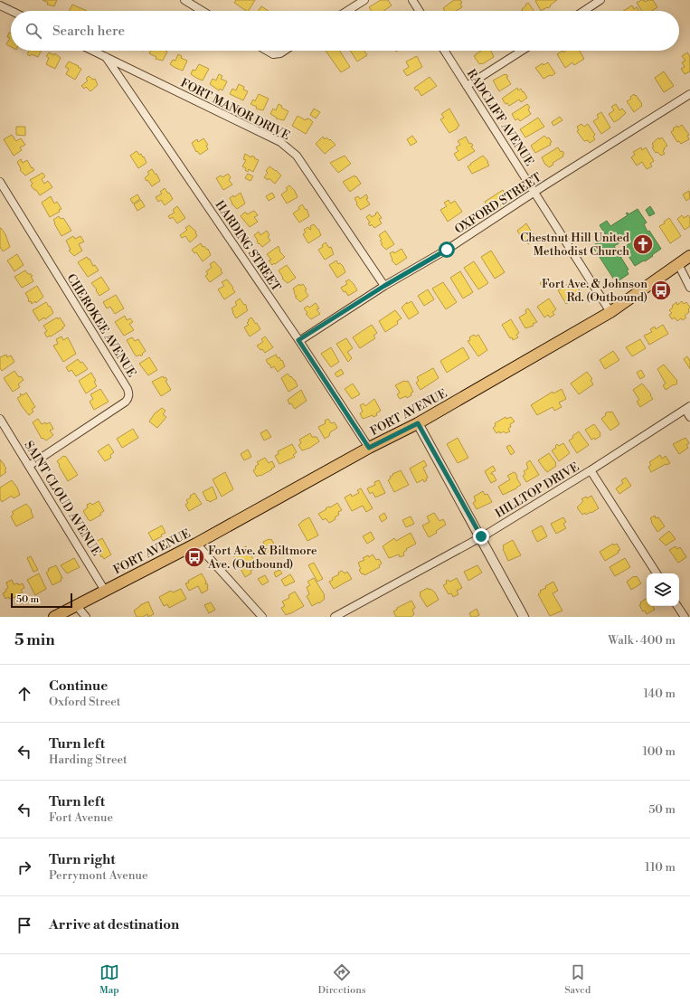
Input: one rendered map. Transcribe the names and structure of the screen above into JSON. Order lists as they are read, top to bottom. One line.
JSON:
{"streets":{"main road":["FORT AVENUE"],"street":["FORT MANOR DRIVE","RADCLIFF AVENUE","OXFORD STREET","HARDING STREET","CHEROKEE AVENUE","HILLTOP DRIVE","SAINT CLOUD AVENUE"]},"crossings":[["FORT MANOR DRIVE","OXFORD STREET"],["FORT MANOR DRIVE","HARDING STREET"],["RADCLIFF AVENUE","OXFORD STREET"],["RADCLIFF AVENUE","FORT AVENUE"],["OXFORD STREET","HARDING STREET"],["HARDING STREET","FORT AVENUE"],["CHEROKEE AVENUE","SAINT CLOUD AVENUE"],["FORT AVENUE","SAINT CLOUD AVENUE"]],"places":{"church":["Chestnut Hill United Methodist Church"],"bus stop":["Fort Ave. & Johnson Rd. (Outbound)","Fort Ave. & Biltmore Ave. (Outbound)"]},"scale_bar":"50 m","page":{"search":"Search here","scale":"50 m","heading":["5 min","Walk · 400 m"],"list":[["Continue","Oxford Street","140 m"],["Turn left","Harding Street","100 m"],["Turn left","Fort Avenue","50 m"],["Turn right","Perrymont Avenue","110 m"],"Arrive at destination"],"nav":["Map","Directions","Saved"]}}
